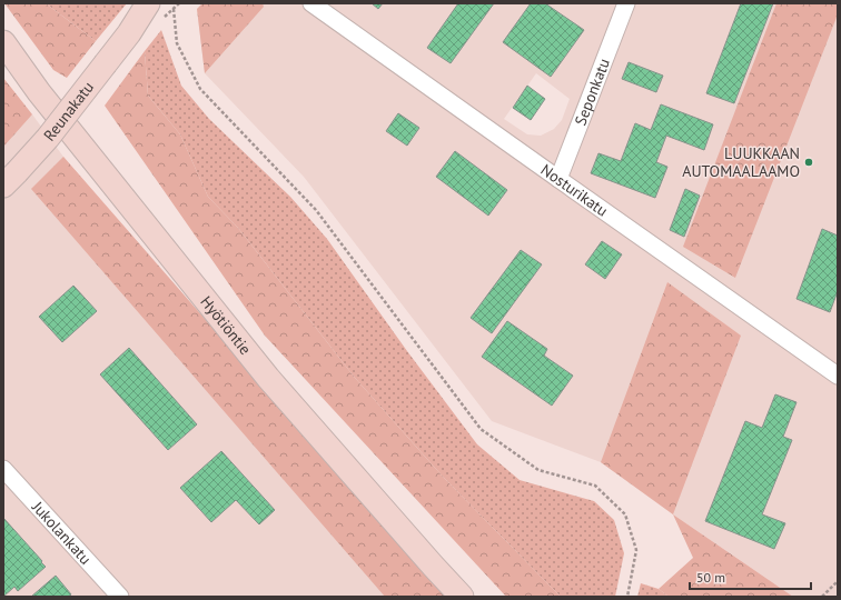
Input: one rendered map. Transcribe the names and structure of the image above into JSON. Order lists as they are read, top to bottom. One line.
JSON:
{"streets":{"main road":["Reunakatu","Hyötiöntie"],"street":["Seponkatu","Nosturikatu","Jukolankatu"]},"crossings":[["Seponkatu","Nosturikatu"]],"places":["LUUKKAAN AUTOMAALAAMO"],"scale_bar":"50 m"}
